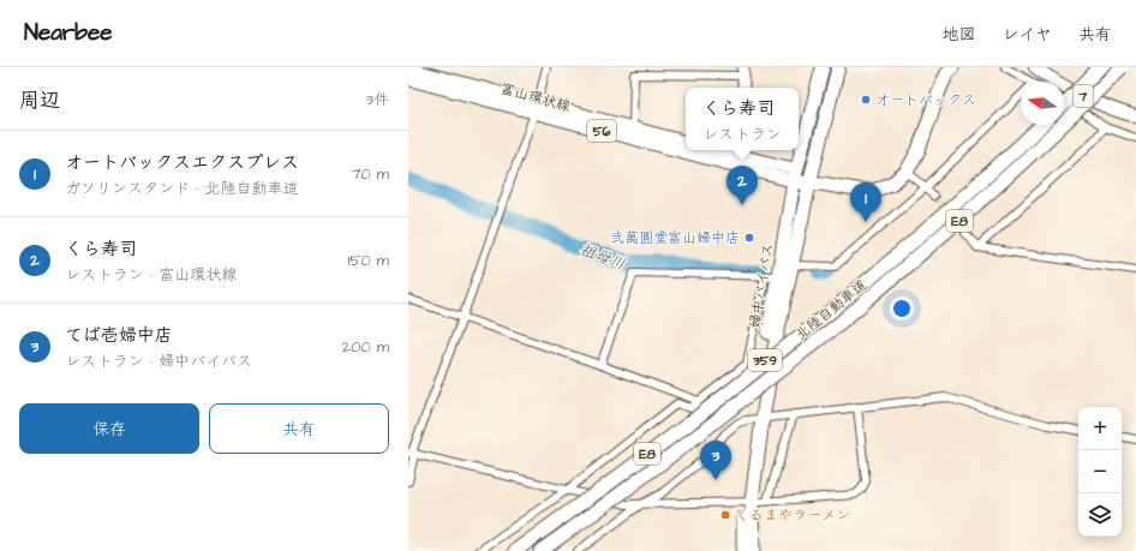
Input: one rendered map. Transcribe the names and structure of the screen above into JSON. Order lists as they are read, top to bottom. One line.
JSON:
{"streets":{"highway":["E8","婦中バイパス","北陸自動車道","359"],"main road":["7","富山環状線","56"]},"crossings":[["富山環状線","婦中バイパス"],["富山環状線","359"],["婦中バイパス","359"]],"water":["祖母川"],"places":["オートバックス","弐萬圓堂富山婦中店","くるまやラーメン"],"north":"left","page":{"header":"Nearbee","nav":["地図","レイヤ","共有"],"heading":["周辺","3件"],"popup":["くら寿司","レストラン"],"list":[{"mark":"1","name":"オートバックスエクスプレス","note":"ガソリンスタンド · 北陸自動車道","value":"70 m"},{"mark":"2","name":"くら寿司","note":"レストラン · 富山環状線","value":"150 m"},{"mark":"3","name":"てば壱婦中店","note":"レストラン · 婦中バイパス","value":"200 m"}],"pins":["2","1","3"],"buttons":["保存","共有"],"map_buttons":["+","−"]}}
